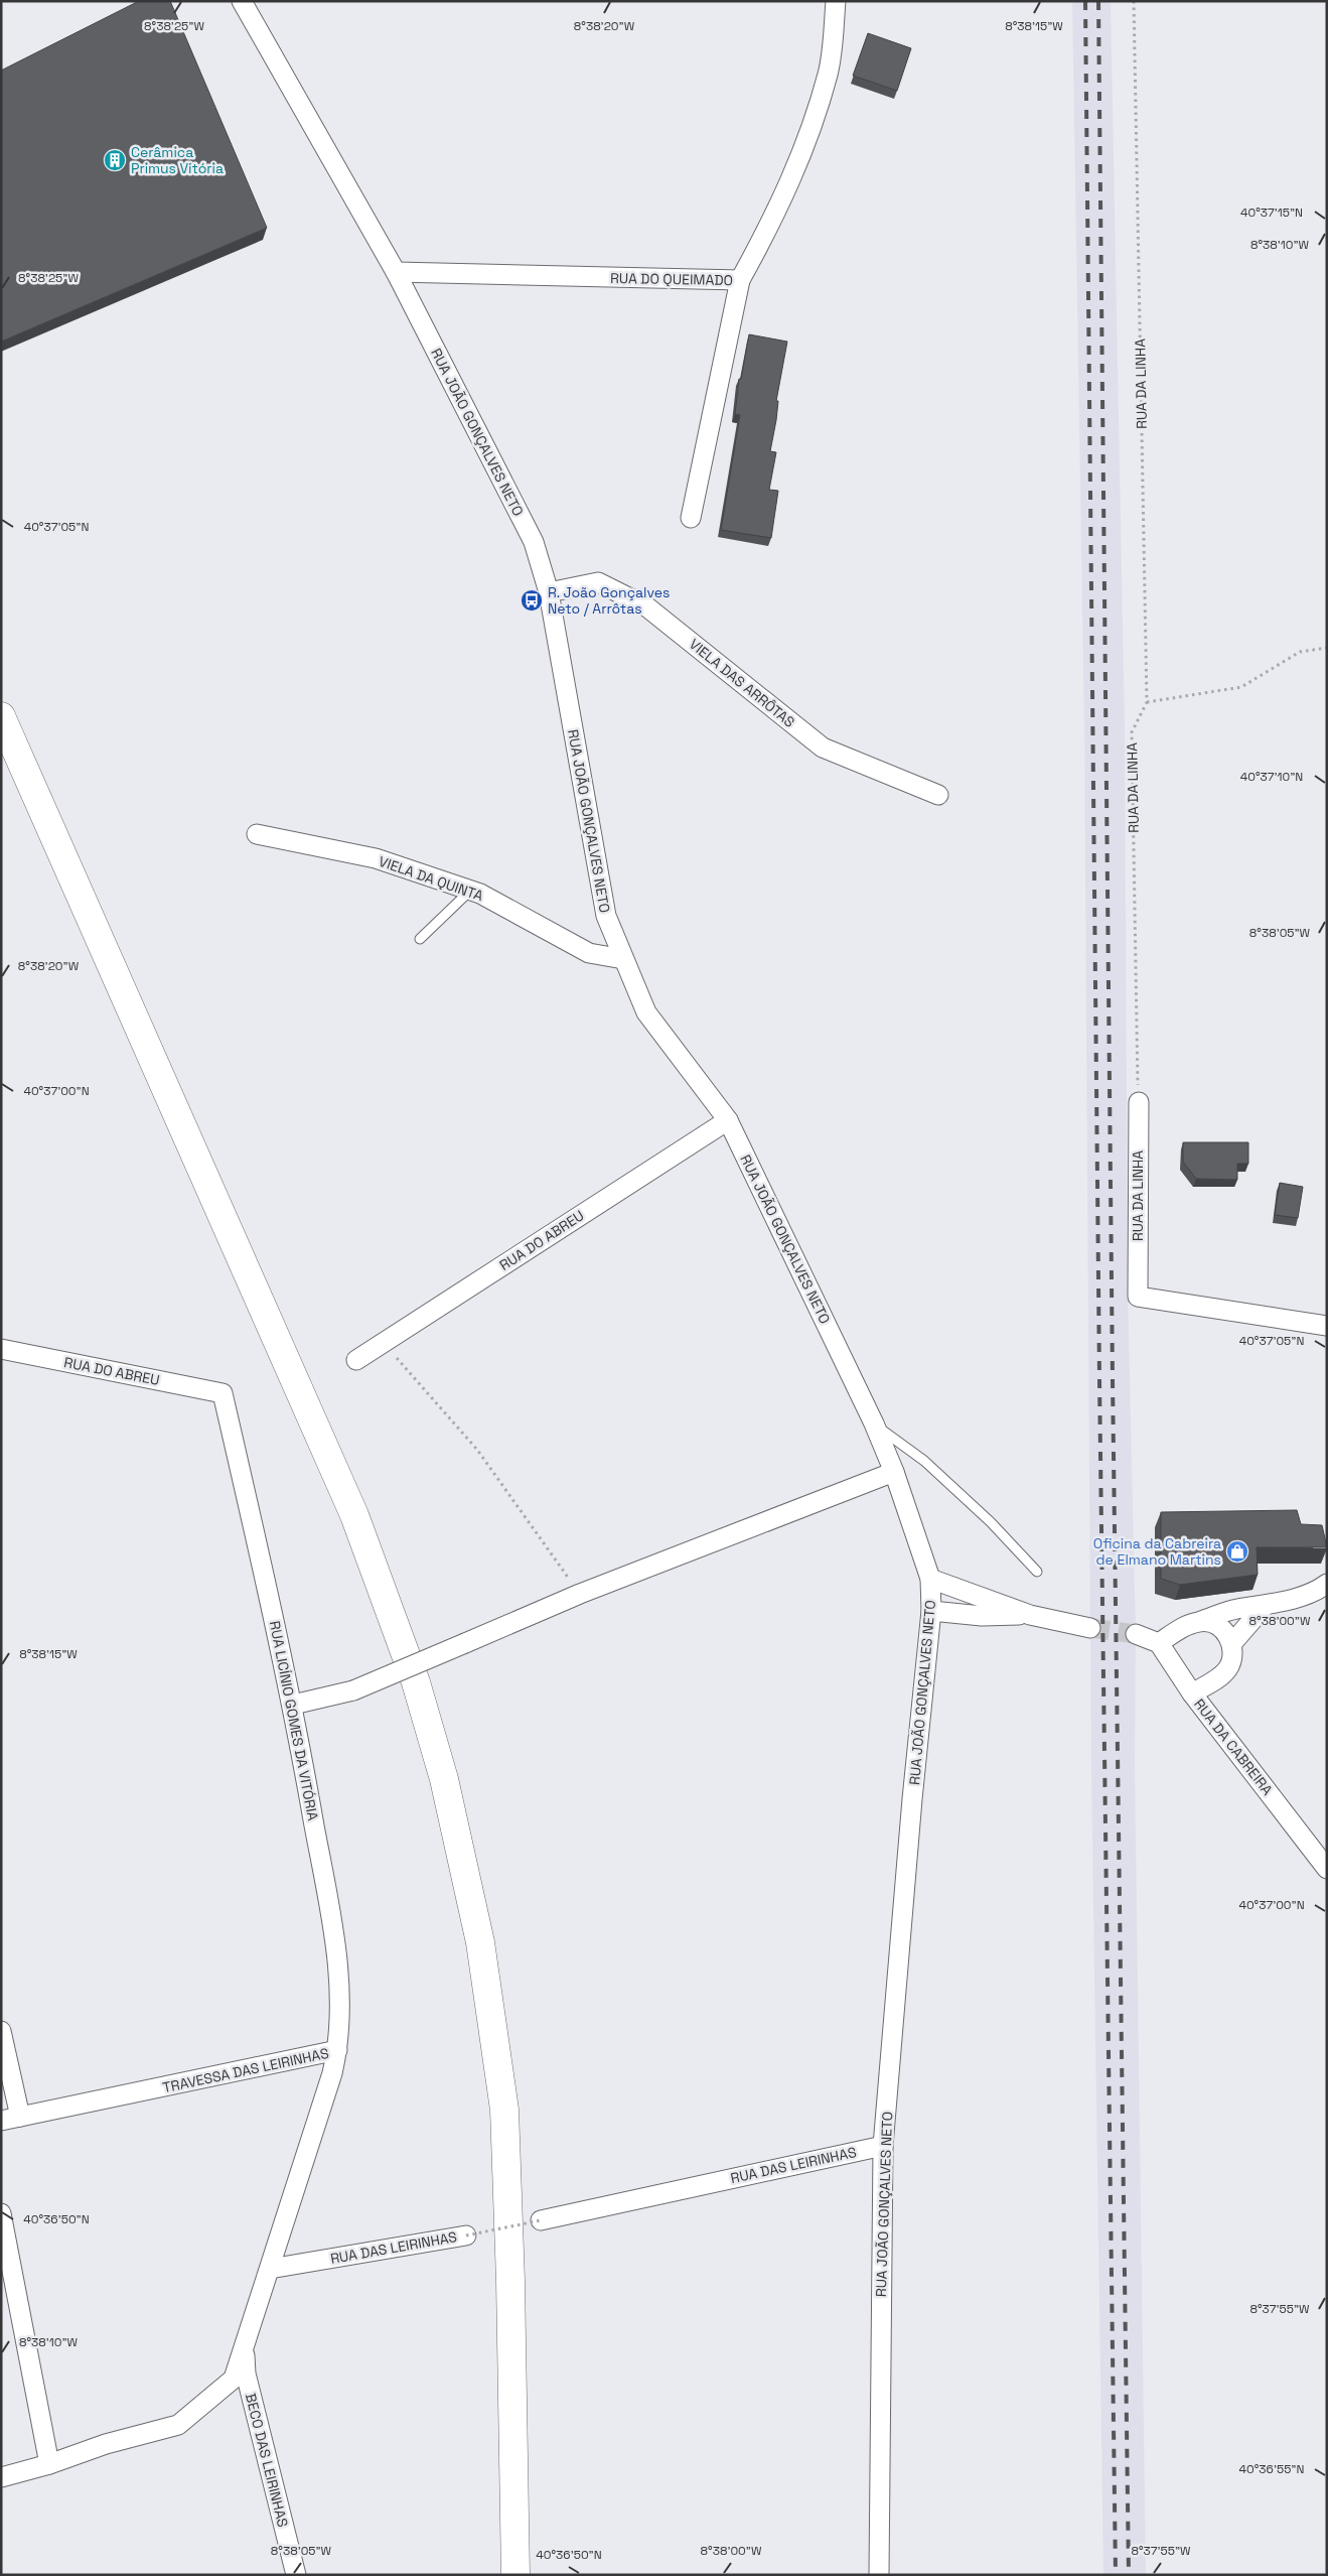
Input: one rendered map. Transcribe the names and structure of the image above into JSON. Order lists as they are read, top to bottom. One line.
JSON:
{"streets":{"street":["RUA DO QUEIMADO","RUA DA LINHA","RUA JOÃO GONÇALVES NETO","VIELA DAS ARRÔTAS","VIELA DA QUINTA","RUA DO ABREU","RUA LICÍNIO GOMES DA VITÓRIA","RUA DA CABREIRA","TRAVESSA DAS LEIRINHAS","RUA DAS LEIRINHAS","BECO DAS LEIRINHAS"]},"crossings":[["RUA DO QUEIMADO","RUA JOÃO GONÇALVES NETO"],["RUA JOÃO GONÇALVES NETO","VIELA DAS ARRÔTAS"],["RUA JOÃO GONÇALVES NETO","VIELA DA QUINTA"],["RUA JOÃO GONÇALVES NETO","RUA DO ABREU"],["RUA JOÃO GONÇALVES NETO","RUA DAS LEIRINHAS"],["RUA DO ABREU","RUA LICÍNIO GOMES DA VITÓRIA"],["RUA LICÍNIO GOMES DA VITÓRIA","TRAVESSA DAS LEIRINHAS"],["TRAVESSA DAS LEIRINHAS","RUA DAS LEIRINHAS"]],"places":{"building":["Cerâmica Primus Vitória"],"bus stop":["R. João Gonçalves Neto / Arrôtas"],"shop":["Oficina da Cabreira de Elmano Martins"]},"coordinates":["8°38'25\"W","8°38'20\"W","8°38'15\"W","40°37'15\"N","8°38'10\"W","40°37'05\"N","40°37'10\"N","8°38'05\"W","40°37'00\"N","8°38'00\"W","40°36'50\"N","8°37'55\"W","40°36'55\"N"]}
